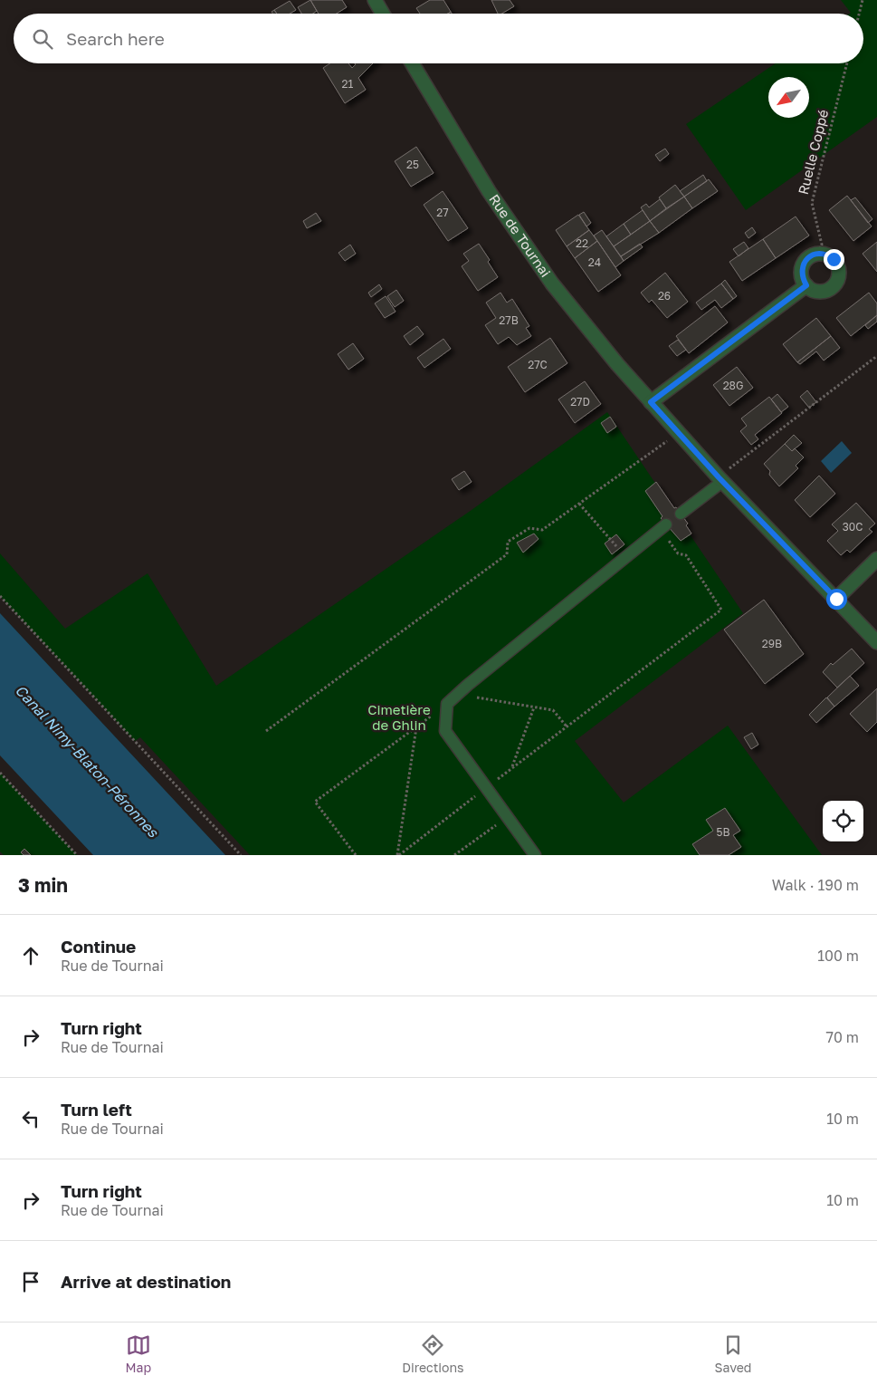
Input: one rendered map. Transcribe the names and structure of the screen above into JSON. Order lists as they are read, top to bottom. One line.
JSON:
{"streets":{"street":["Rue de Tournai"],"path":["Ruelle Coppé"]},"water":["Canal Nimy-Blaton-Péronnes"],"parks":["Cimetière de Ghlin"],"house_numbers":["21","25","27","22","24","26","27B","27C","28G","27D","30C","29B","5B"],"north":"bottom left","page":{"search":"Search here","heading":["3 min","Walk · 190 m"],"list":[["Continue","Rue de Tournai","100 m"],["Turn right","Rue de Tournai","70 m"],["Turn left","Rue de Tournai","10 m"],["Turn right","Rue de Tournai","10 m"],"Arrive at destination"],"nav":["Map","Directions","Saved"]}}
